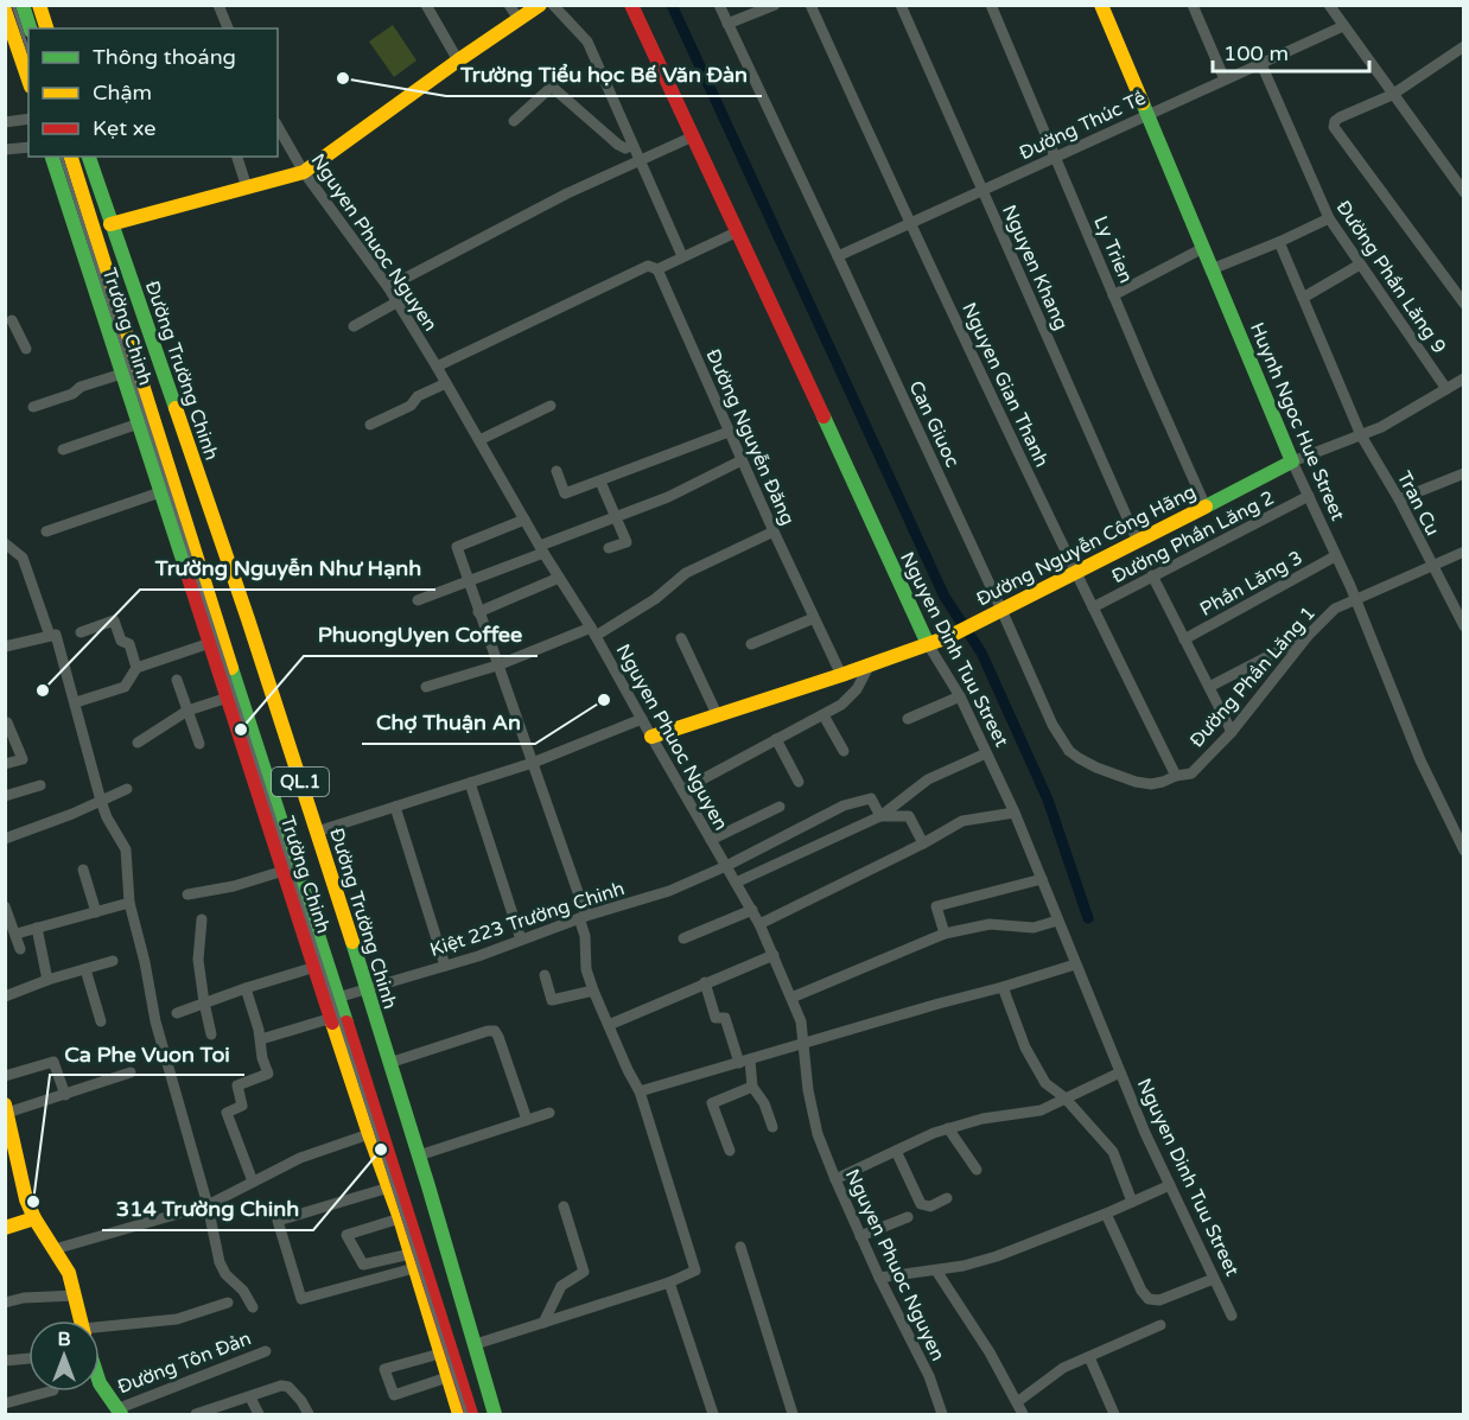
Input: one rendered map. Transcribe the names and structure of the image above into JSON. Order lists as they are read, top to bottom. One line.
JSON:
{"streets":{"main road":["Trường Chinh","Đường Trường Chinh","Huynh Ngoc Hue Street","Đường Nguyễn Công Hãng","Nguyen Dinh Tuu Street","QL.1","Đường Tôn Đản"],"street":["Đường Thúc Tề","Nguyen Phuoc Nguyen","Ly Trien","Nguyen Khang","Đường Phần Lăng 9","Nguyen Gian Thanh","Can Giuoc","Đường Nguyễn Đăng","Tran Cu","Đường Phần Lăng 2","Phần Lăng 3","Đường Phần Lăng 1","Kiệt 223 Trường Chinh"]},"crossings":[["Đường Thúc Tề","Ly Trien"],["Đường Thúc Tề","Nguyen Khang"],["Đường Thúc Tề","Đường Phần Lăng 9"],["Đường Thúc Tề","Nguyen Gian Thanh"],["Đường Thúc Tề","Huynh Ngoc Hue Street"],["Đường Thúc Tề","Can Giuoc"],["Nguyen Phuoc Nguyen","Đường Nguyễn Công Hãng"],["Nguyen Phuoc Nguyen","Kiệt 223 Trường Chinh"],["Ly Trien","Đường Nguyễn Công Hãng"],["Nguyen Khang","Đường Nguyễn Công Hãng"],["Trường Chinh","Đường Trường Chinh"],["Đường Trường Chinh","Kiệt 223 Trường Chinh"],["Nguyen Gian Thanh","Can Giuoc"],["Nguyen Gian Thanh","Đường Phần Lăng 2"],["Nguyen Gian Thanh","Đường Nguyễn Công Hãng"],["Nguyen Gian Thanh","Đường Phần Lăng 1"],["Huynh Ngoc Hue Street","Đường Phần Lăng 2"],["Huynh Ngoc Hue Street","Đường Nguyễn Công Hãng"],["Huynh Ngoc Hue Street","Phần Lăng 3"],["Huynh Ngoc Hue Street","Đường Phần Lăng 1"],["Can Giuoc","Đường Nguyễn Công Hãng"],["Can Giuoc","Đường Phần Lăng 1"],["Đường Nguyễn Đăng","Đường Nguyễn Công Hãng"],["Tran Cu","Đường Phần Lăng 1"],["Đường Nguyễn Công Hãng","Nguyen Dinh Tuu Street"]],"places":["Trường Tiểu học Bế Văn Đàn","Trường Nguyễn Như Hạnh","Chợ Thuận An","PhuongUyen Coffee","314 Trường Chinh","Ca Phe Vuon Toi"],"legend":["Thông thoáng","Chậm","Kẹt xe"],"scale_bar":"100 m","north":"top"}
